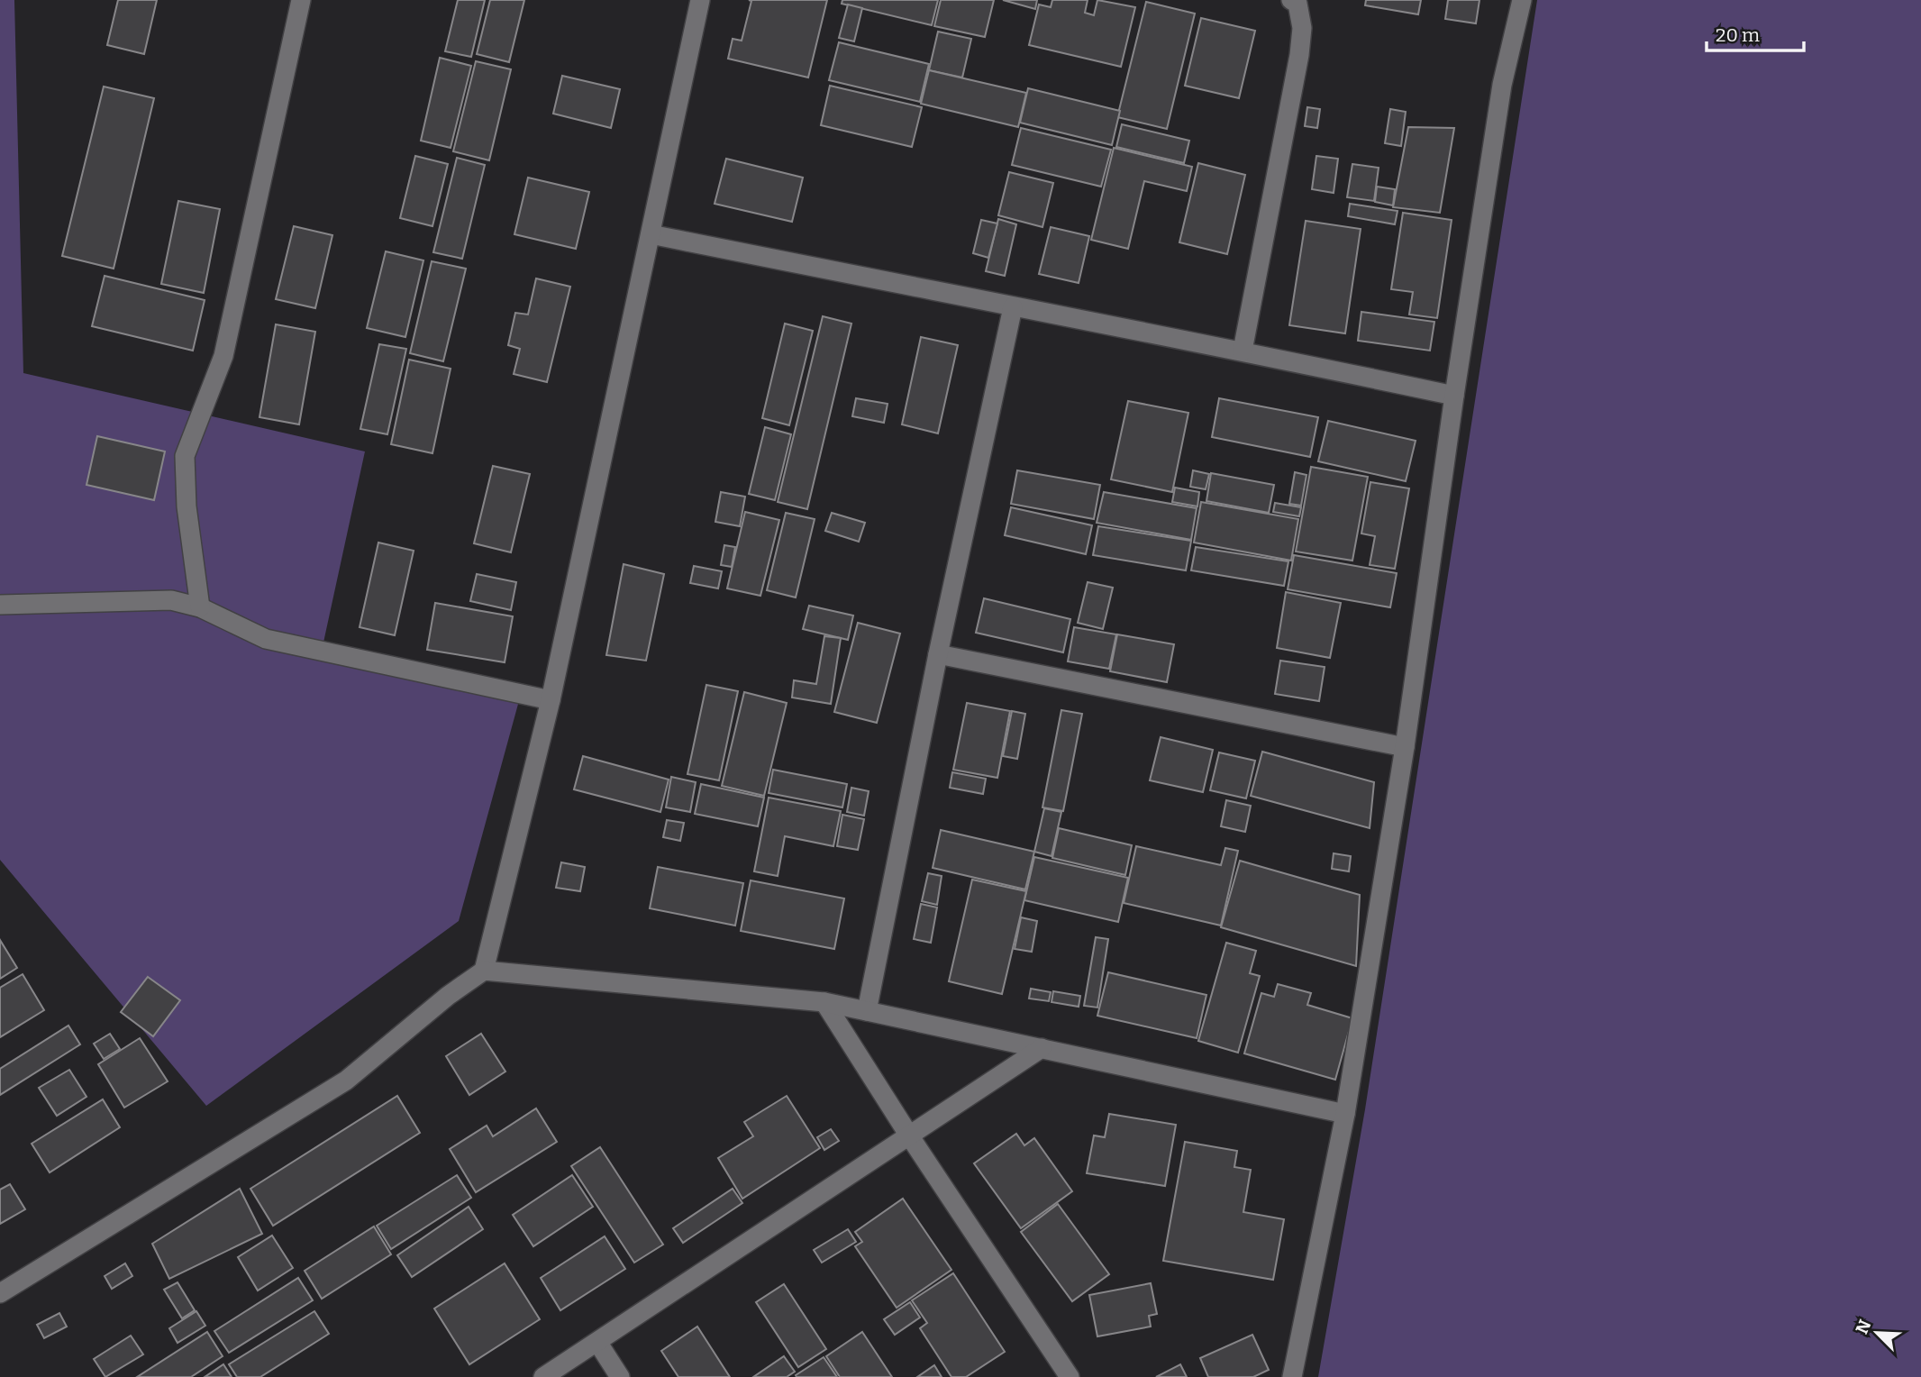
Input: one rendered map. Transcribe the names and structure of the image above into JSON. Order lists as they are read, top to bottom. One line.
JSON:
{"scale_bar":"20 m","north":"top left"}
